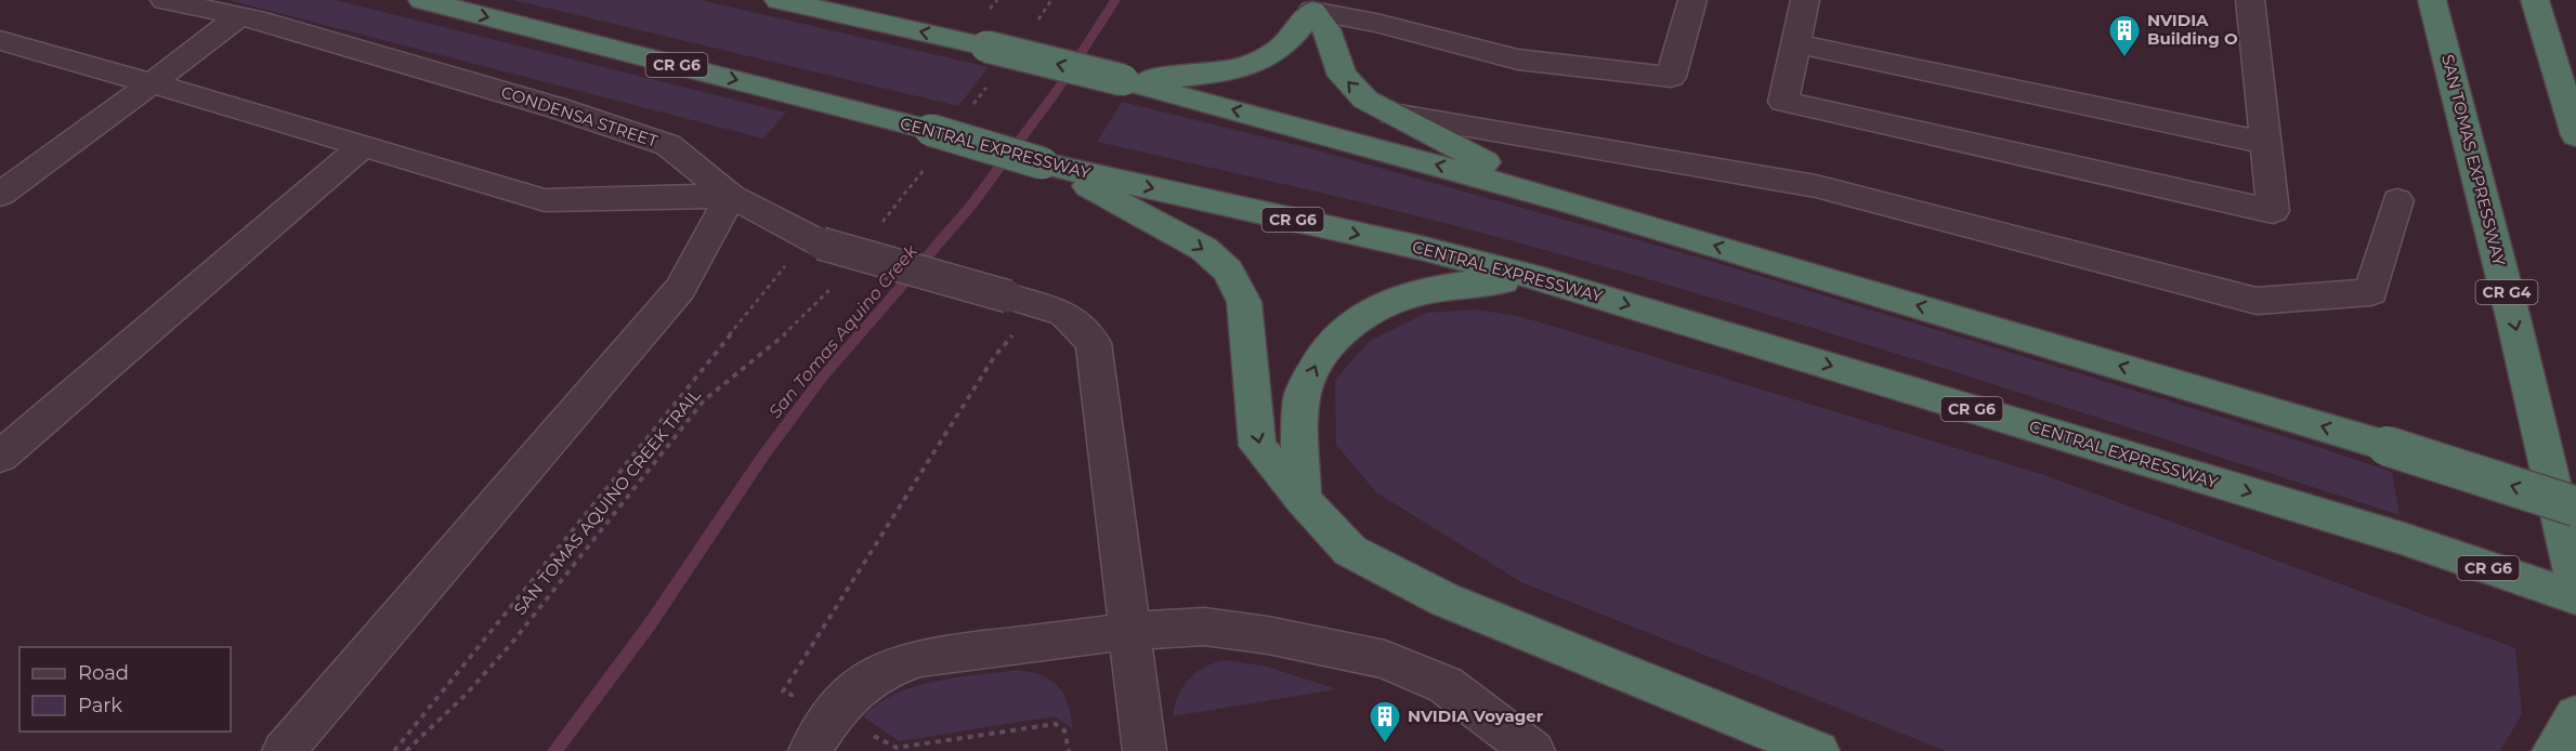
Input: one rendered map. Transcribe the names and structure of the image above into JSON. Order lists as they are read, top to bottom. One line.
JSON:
{"streets":{"highway":["CR G6","CENTRAL EXPRESSWAY","SAN TOMAS EXPRESSWAY","CR G4"],"street":["CONDENSA STREET"],"path":["SAN TOMAS AQUINO CREEK TRAIL"]},"crossings":[["CONDENSA STREET","SAN TOMAS AQUINO CREEK TRAIL"]],"one_way":["SAN TOMAS EXPRESSWAY"],"water":["San Tomas Aquino Creek"],"places":{"building":["NVIDIA Building O","NVIDIA Voyager"]},"legend":["Road","Park"]}
